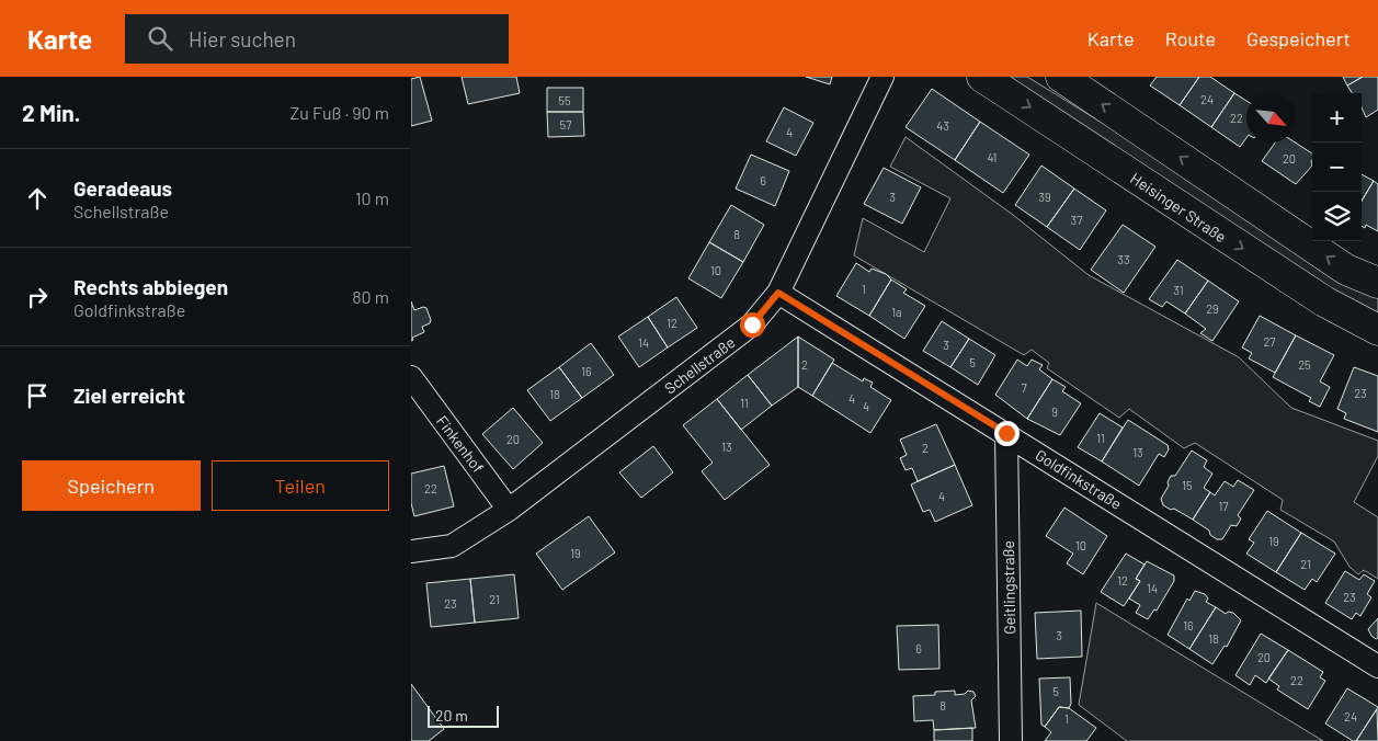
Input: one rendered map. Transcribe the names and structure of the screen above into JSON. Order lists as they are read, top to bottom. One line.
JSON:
{"streets":{"main road":["Heisinger Straße"],"street":["Schellstraße","Finkenhof","Goldfinkstraße","Geitlingstraße"]},"crossings":[["Schellstraße","Finkenhof"],["Schellstraße","Goldfinkstraße"],["Goldfinkstraße","Geitlingstraße"]],"house_numbers":["24","55","22","57","43","4","41","20","6","3","39","37","8","33","10","1","31","29","1a","12","27","14","3","5","2","25","16","7","23","18","4","11","4","9","11","20","13","2","13","15","22","4","17","19","10","19","21","12","14","23","21","23","16","3","18","6","20","22","5","8","24","1"],"scale_bar":"20 m","north":"bottom right","page":{"header":"Karte","search":"Hier suchen","nav":["Karte","Route","Gespeichert"],"heading":["2 Min.","Zu Fuß · 90 m"],"map_buttons":["+","−"],"list":[["Geradeaus","Schellstraße","10 m"],["Rechts abbiegen","Goldfinkstraße","80 m"],"Ziel erreicht"],"buttons":["Speichern","Teilen"],"scale":"20 m"}}
